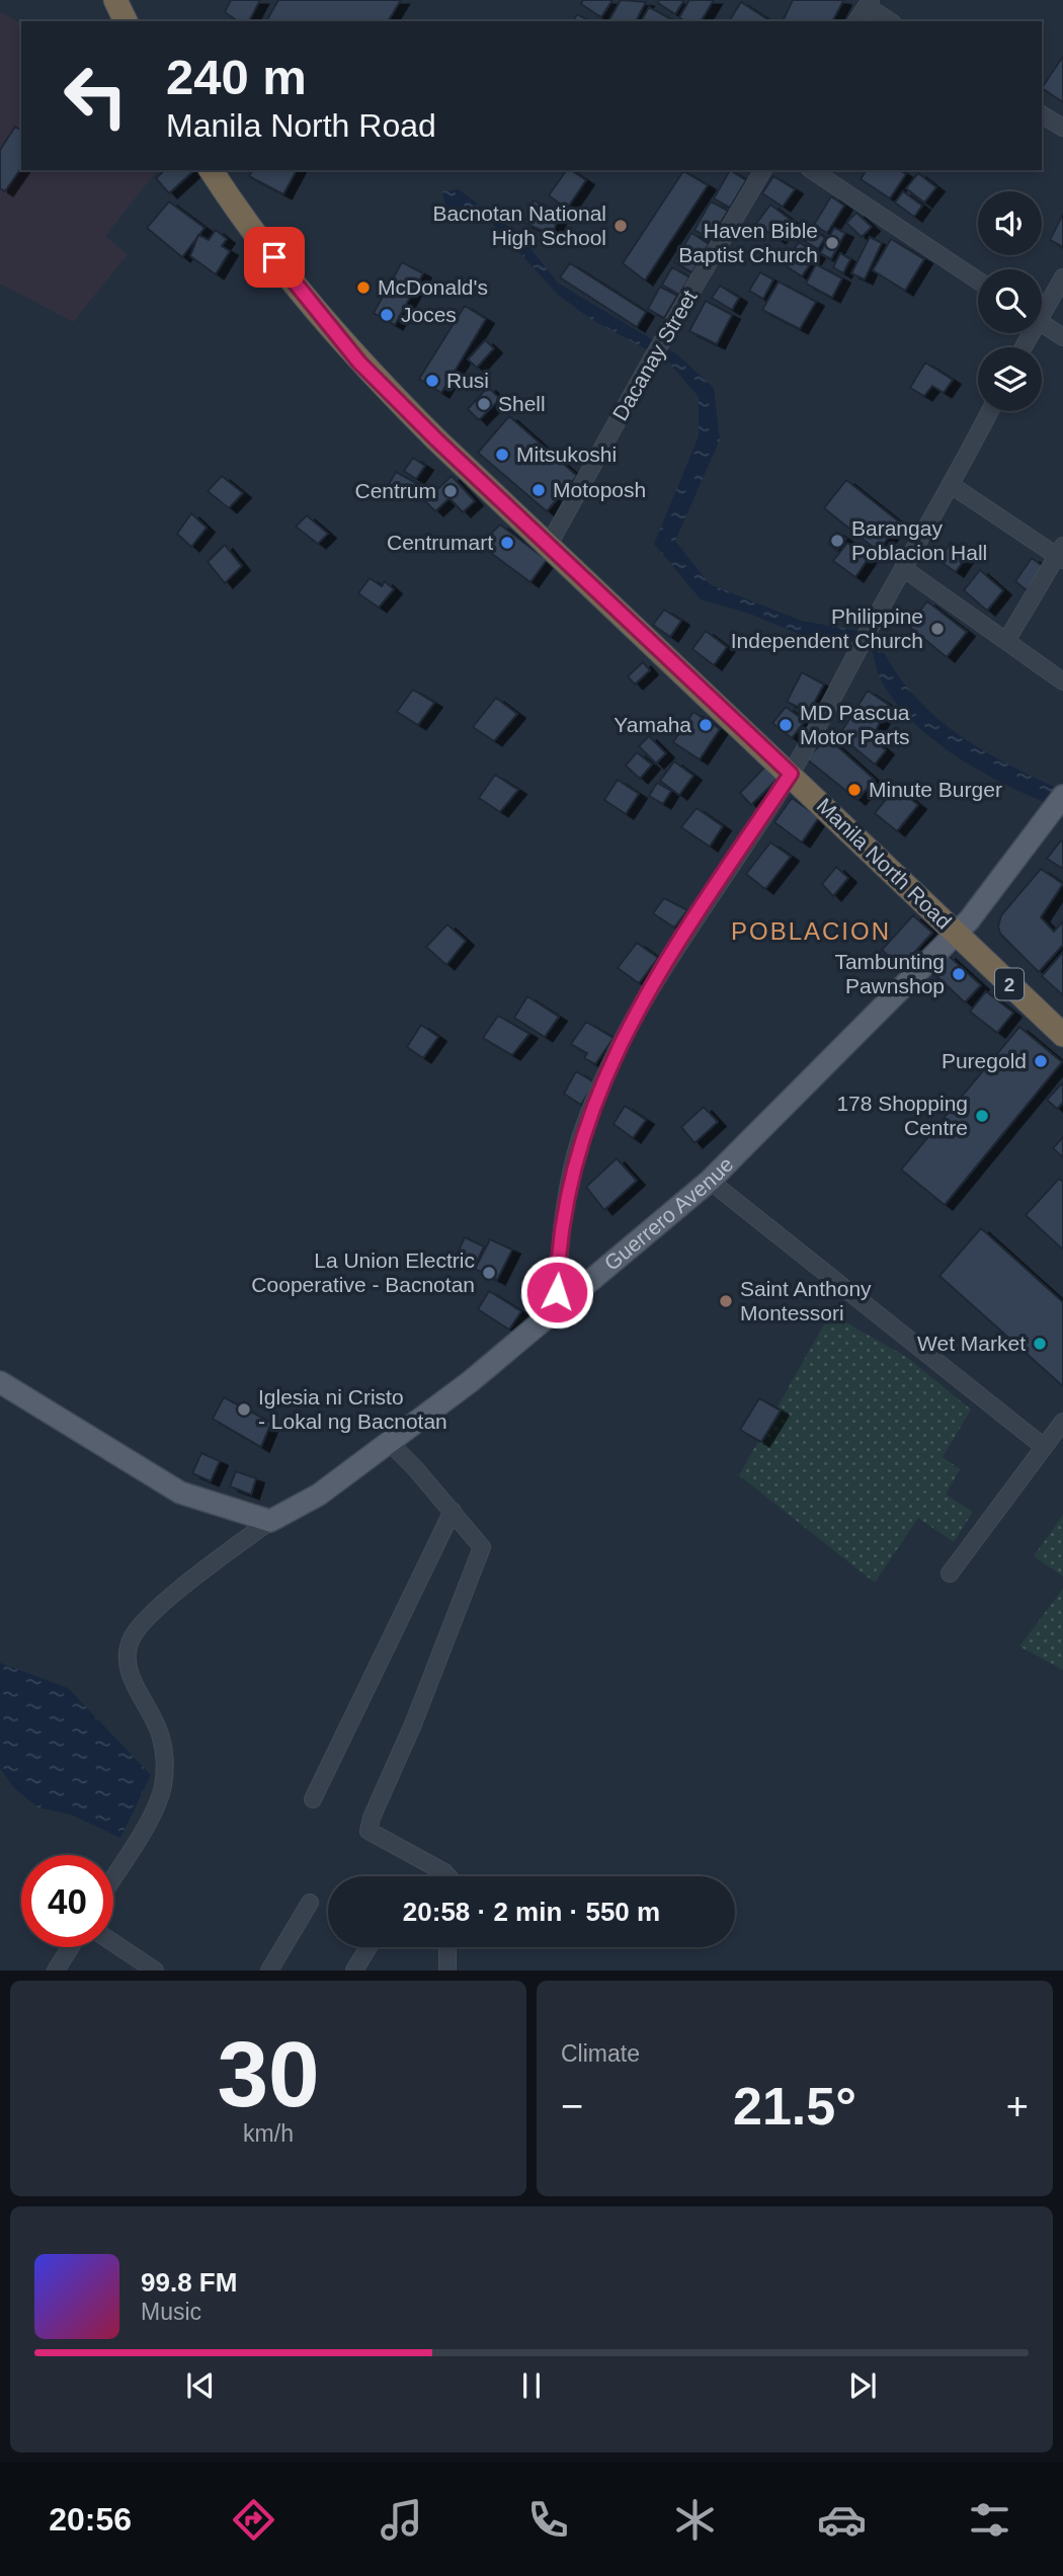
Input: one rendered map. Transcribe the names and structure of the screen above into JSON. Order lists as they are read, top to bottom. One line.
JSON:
{"streets":{"highway":["Manila North Road","2"],"main road":["Guerrero Avenue"],"street":["Dacanay Street"]},"crossings":[["Dacanay Street","Manila North Road"],["Manila North Road","Guerrero Avenue"]],"districts":["POBLACION"],"places":["Bacnotan National High School","Haven Bible Baptist Church","McDonald's","Joces","Rusi","Shell","Mitsukoshi","Motoposh","Centrum","Barangay Poblacion Hall","Centrumart","Philippine Independent Church","Yamaha","MD Pascua Motor Parts","Minute Burger","Tambunting Pawnshop","Puregold","178 Shopping Centre","La Union Electric Cooperative - Bacnotan","Saint Anthony Montessori","Wet Market","Iglesia ni Cristo - Lokal ng Bacnotan"],"page":{"turn":["240 m","Manila North Road"],"limit":"40","trip":"20:58 · 2 min · 550 m","tile":[["30","km/h"],"Climate"],"heat":["−","21.5°","+"],"song":["99.8 FM","Music"],"tabs":"20:56"}}
